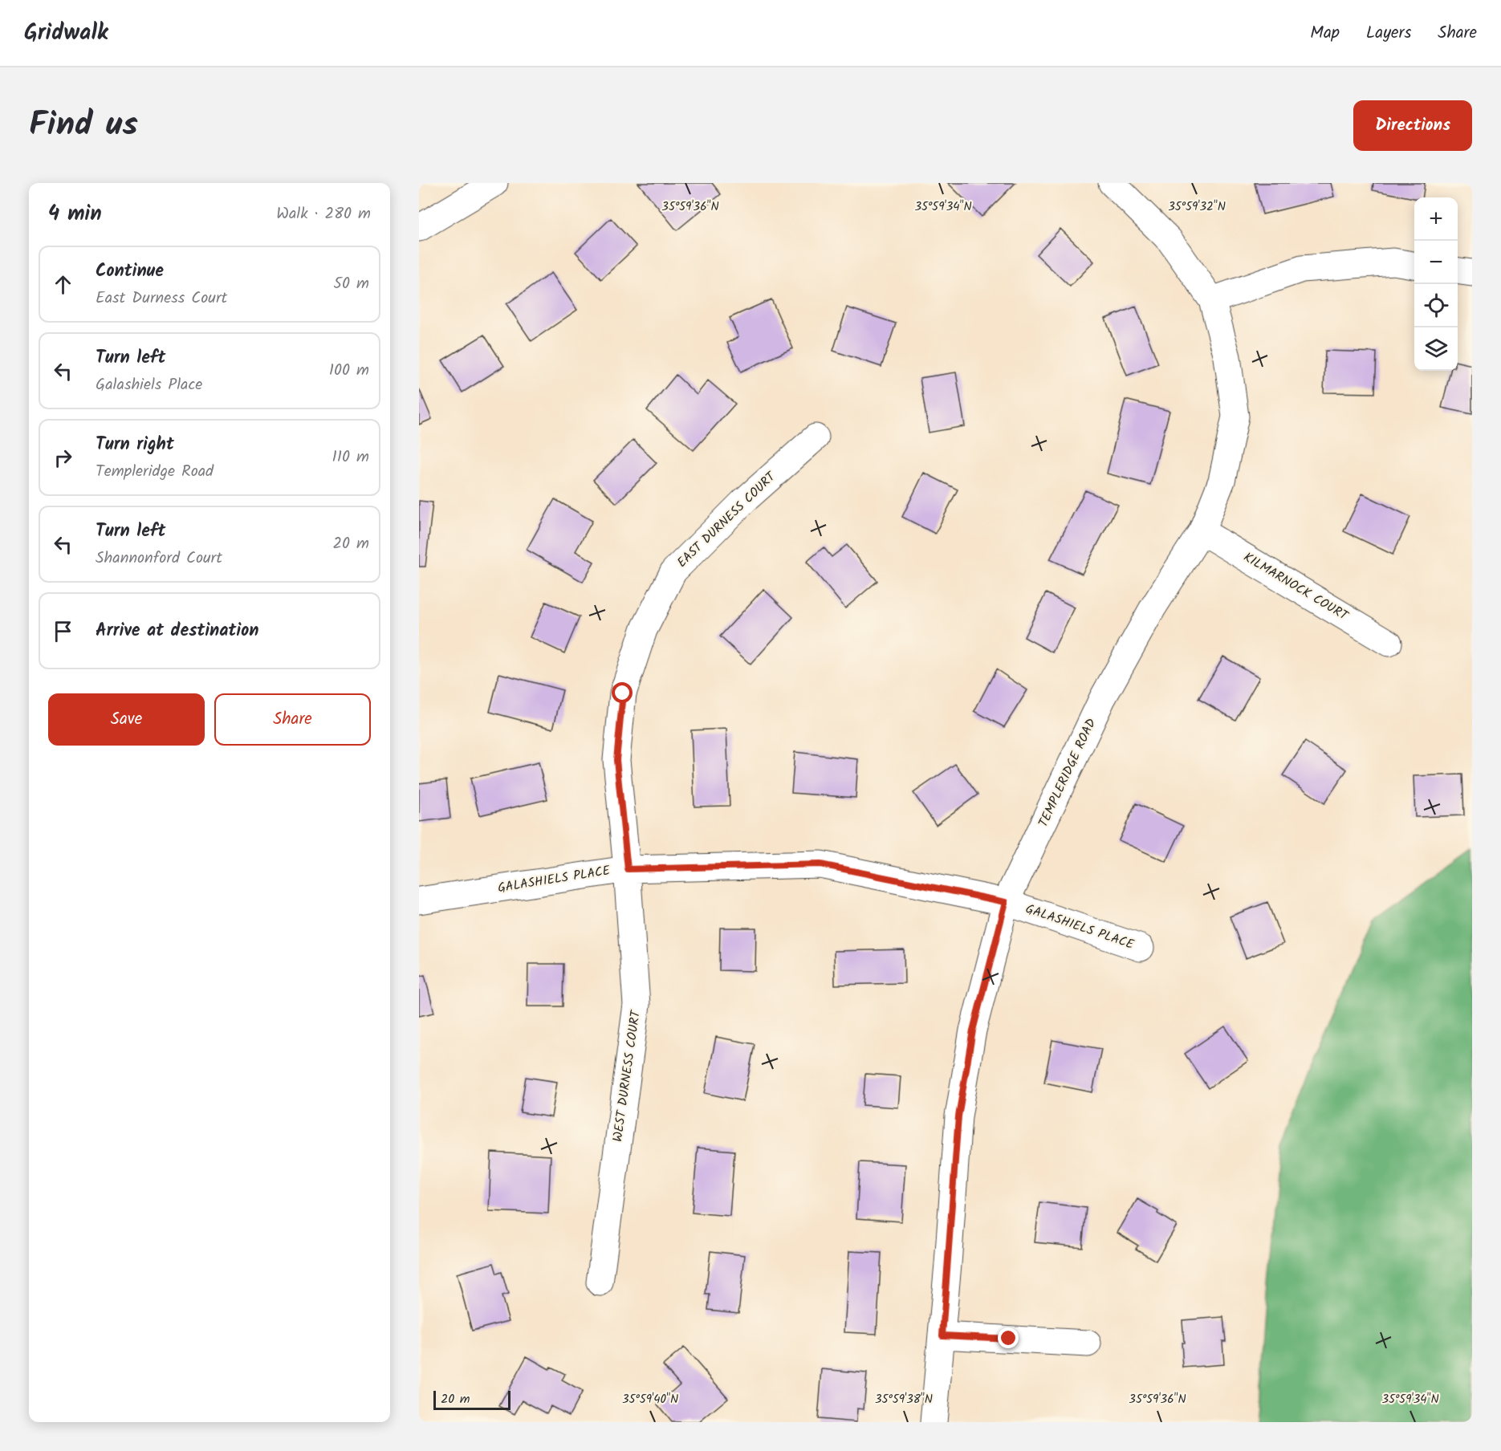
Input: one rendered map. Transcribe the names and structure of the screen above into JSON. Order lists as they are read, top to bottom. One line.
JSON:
{"streets":{"street":["EAST DURNESS COURT","KILMARNOCK COURT","TEMPLERIDGE ROAD","GALASHIELS PLACE","WEST DURNESS COURT"]},"crossings":[["EAST DURNESS COURT","GALASHIELS PLACE"],["EAST DURNESS COURT","WEST DURNESS COURT"],["KILMARNOCK COURT","TEMPLERIDGE ROAD"],["TEMPLERIDGE ROAD","GALASHIELS PLACE"],["GALASHIELS PLACE","WEST DURNESS COURT"]],"scale_bar":"20 m","page":{"header":"Gridwalk","nav":["Map","Layers","Share"],"title":"Find us","buttons":["Directions",["Save","Share"]],"heading":["4 min","Walk · 280 m"],"map_buttons":["+","−"],"list":[["Continue","East Durness Court","50 m"],["Turn left","Galashiels Place","100 m"],["Turn right","Templeridge Road","110 m"],["Turn left","Shannonford Court","20 m"],"Arrive at destination"],"scale":"20 m"},"coordinates":["35°59'36\"N","35°59'34\"N","35°59'32\"N","35°59'40\"N","35°59'38\"N"]}
